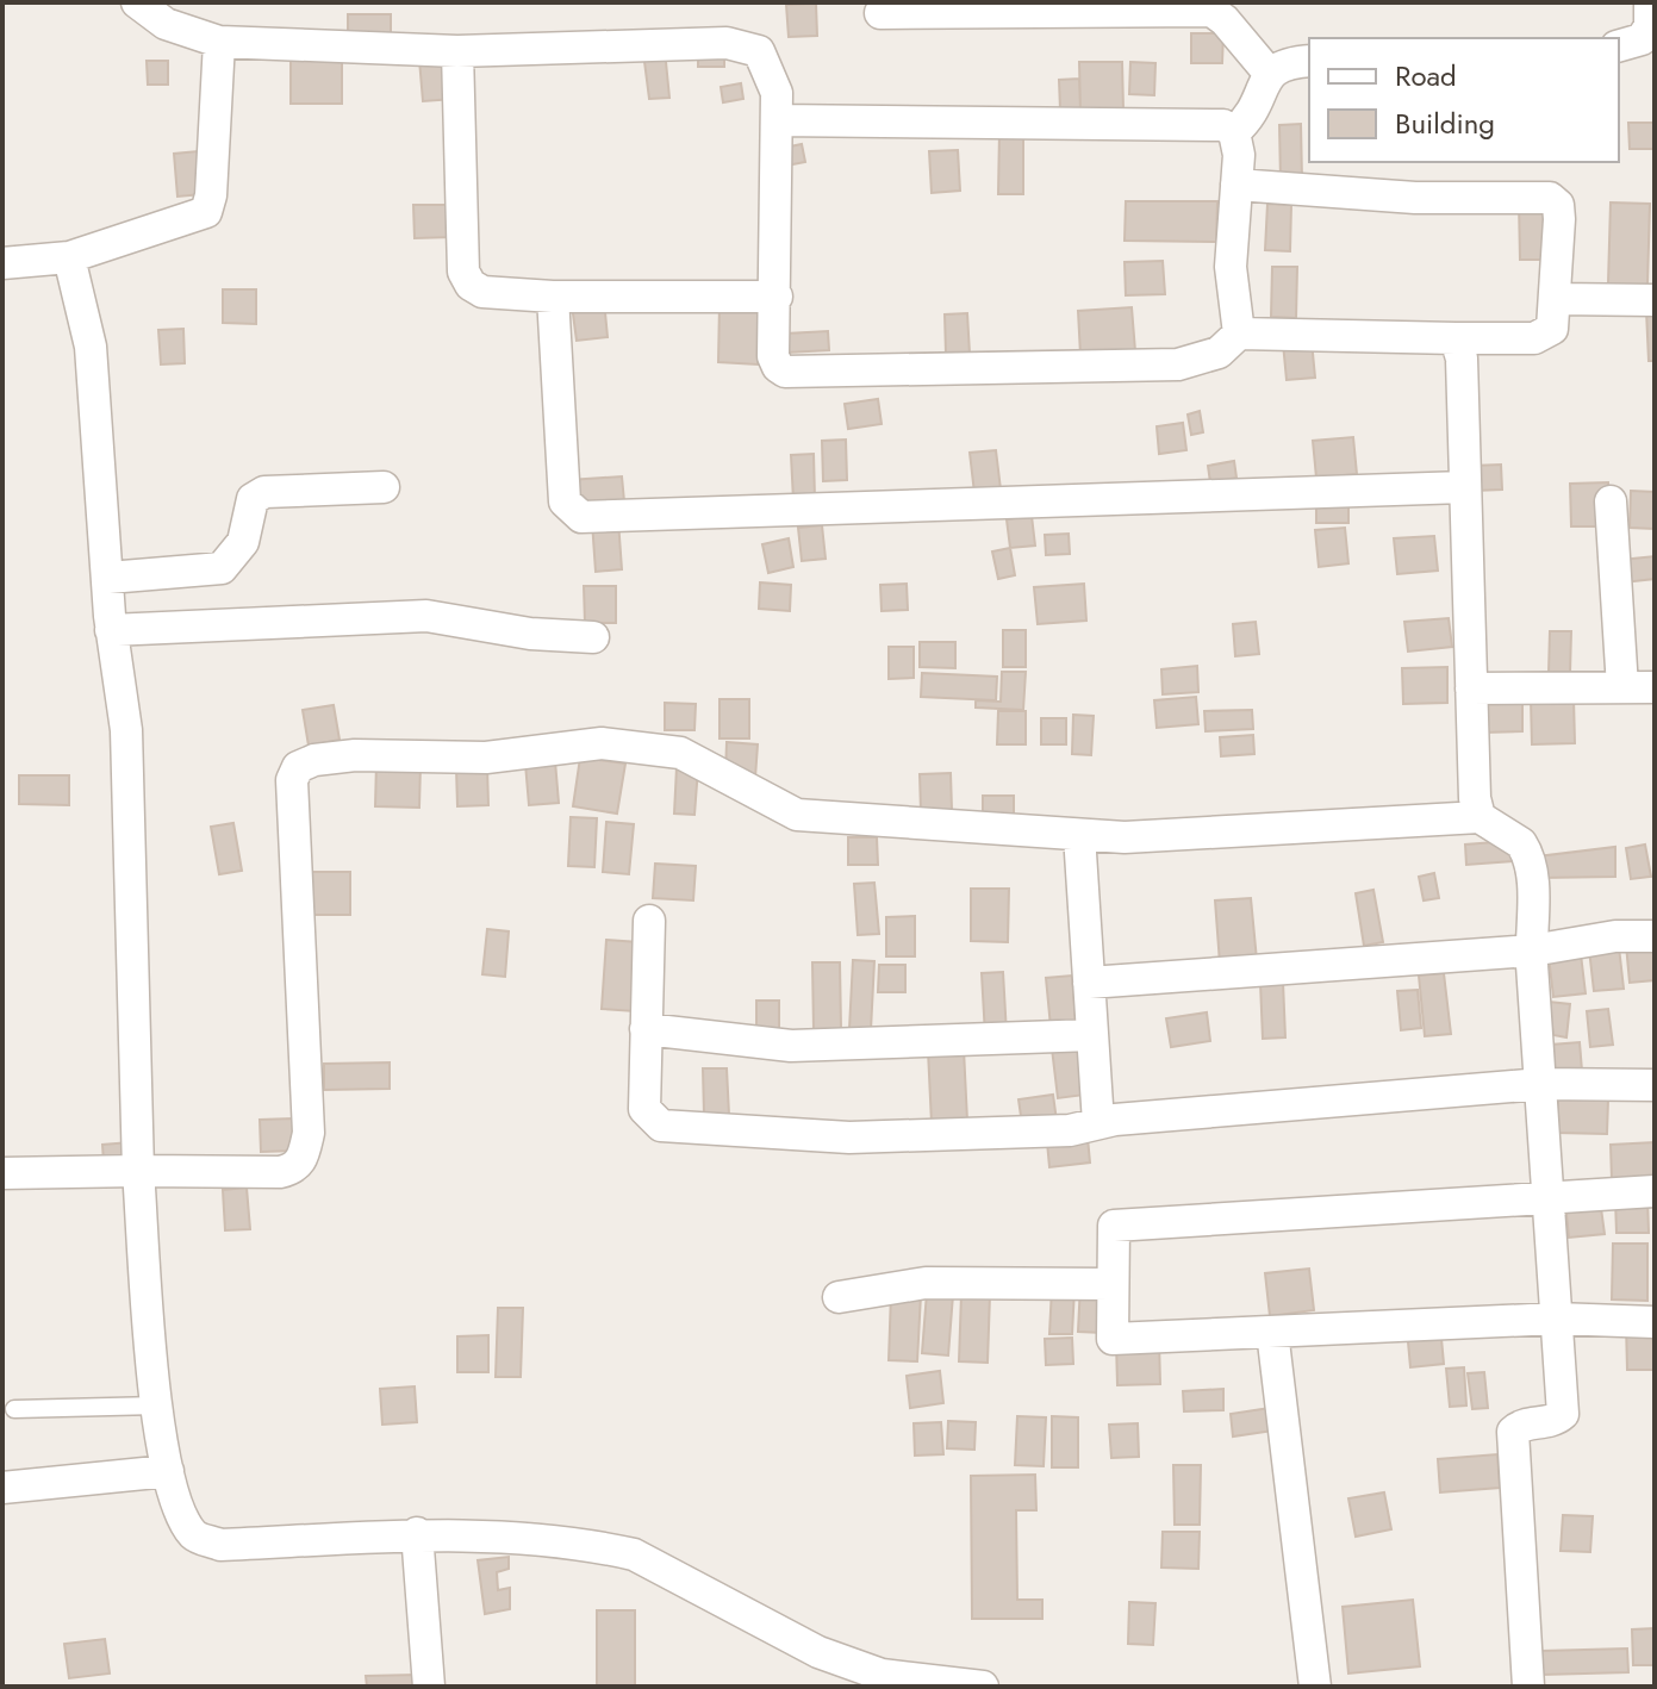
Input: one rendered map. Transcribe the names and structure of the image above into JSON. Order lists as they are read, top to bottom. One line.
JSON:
{"legend":["Road","Building"]}
